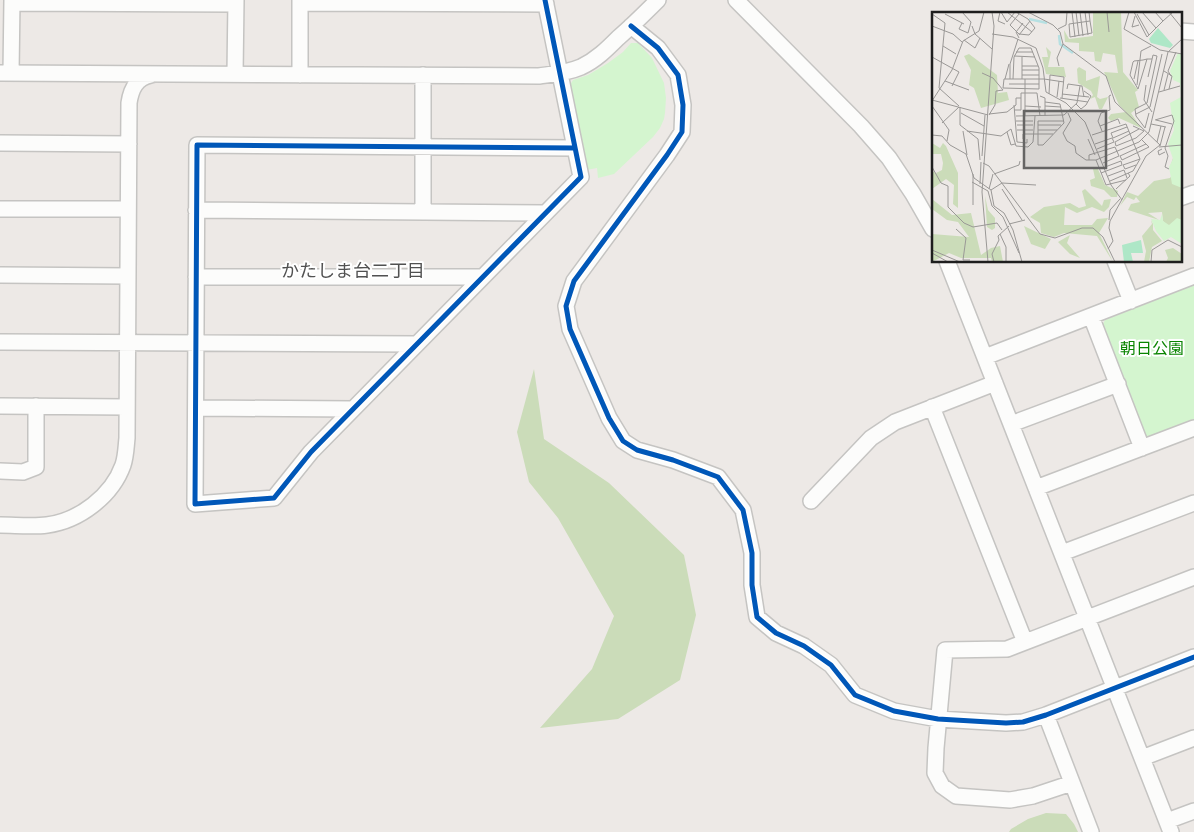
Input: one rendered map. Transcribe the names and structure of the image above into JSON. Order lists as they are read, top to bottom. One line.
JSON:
{"districts":["かたしま台二丁目"],"parks":["朝日公園"]}
